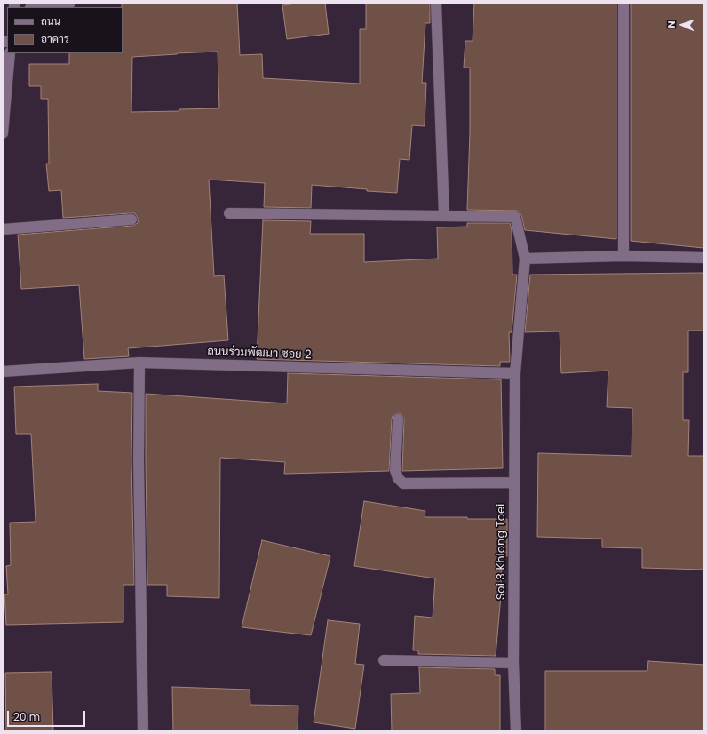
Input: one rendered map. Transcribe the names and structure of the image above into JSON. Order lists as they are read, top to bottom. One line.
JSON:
{"streets":{"street":["ถนนร่วมพัฒนา ซอย 2","Soi 3 Khlong Toei"]},"crossings":[["ถนนร่วมพัฒนา ซอย 2","Soi 3 Khlong Toei"]],"legend":["ถนน","อาคาร"],"scale_bar":"20 m","north":"left"}
